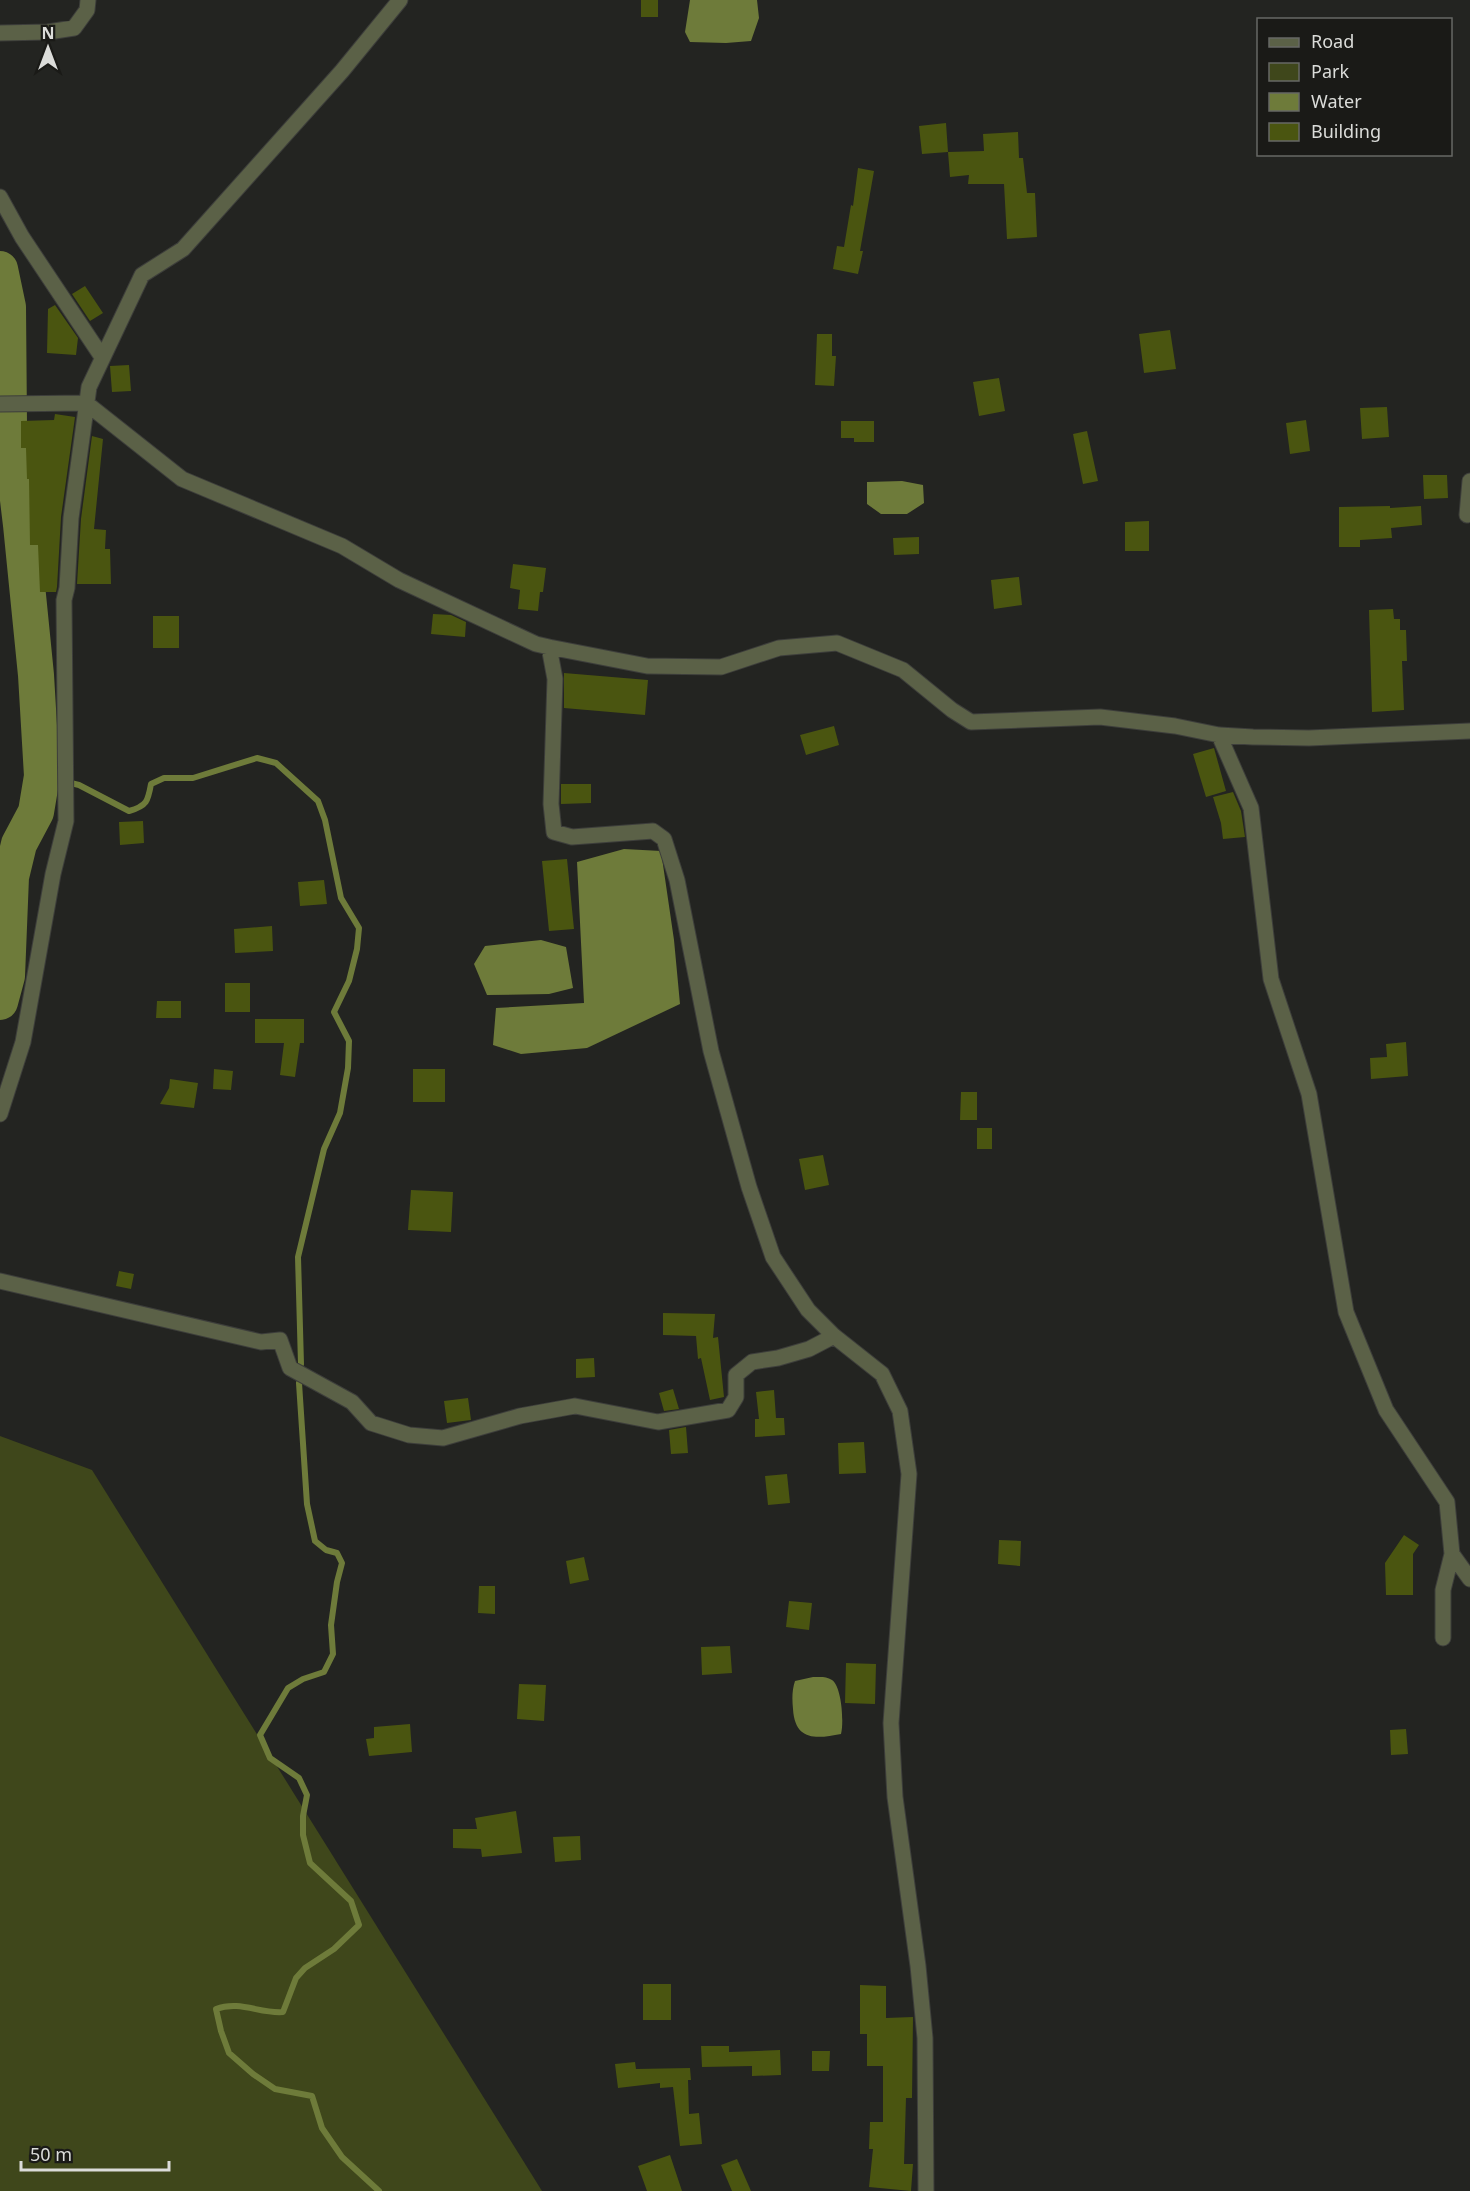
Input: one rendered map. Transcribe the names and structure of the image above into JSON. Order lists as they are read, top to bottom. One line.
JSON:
{"legend":["Road","Park","Water","Building"],"scale_bar":"50 m","north":"top"}
